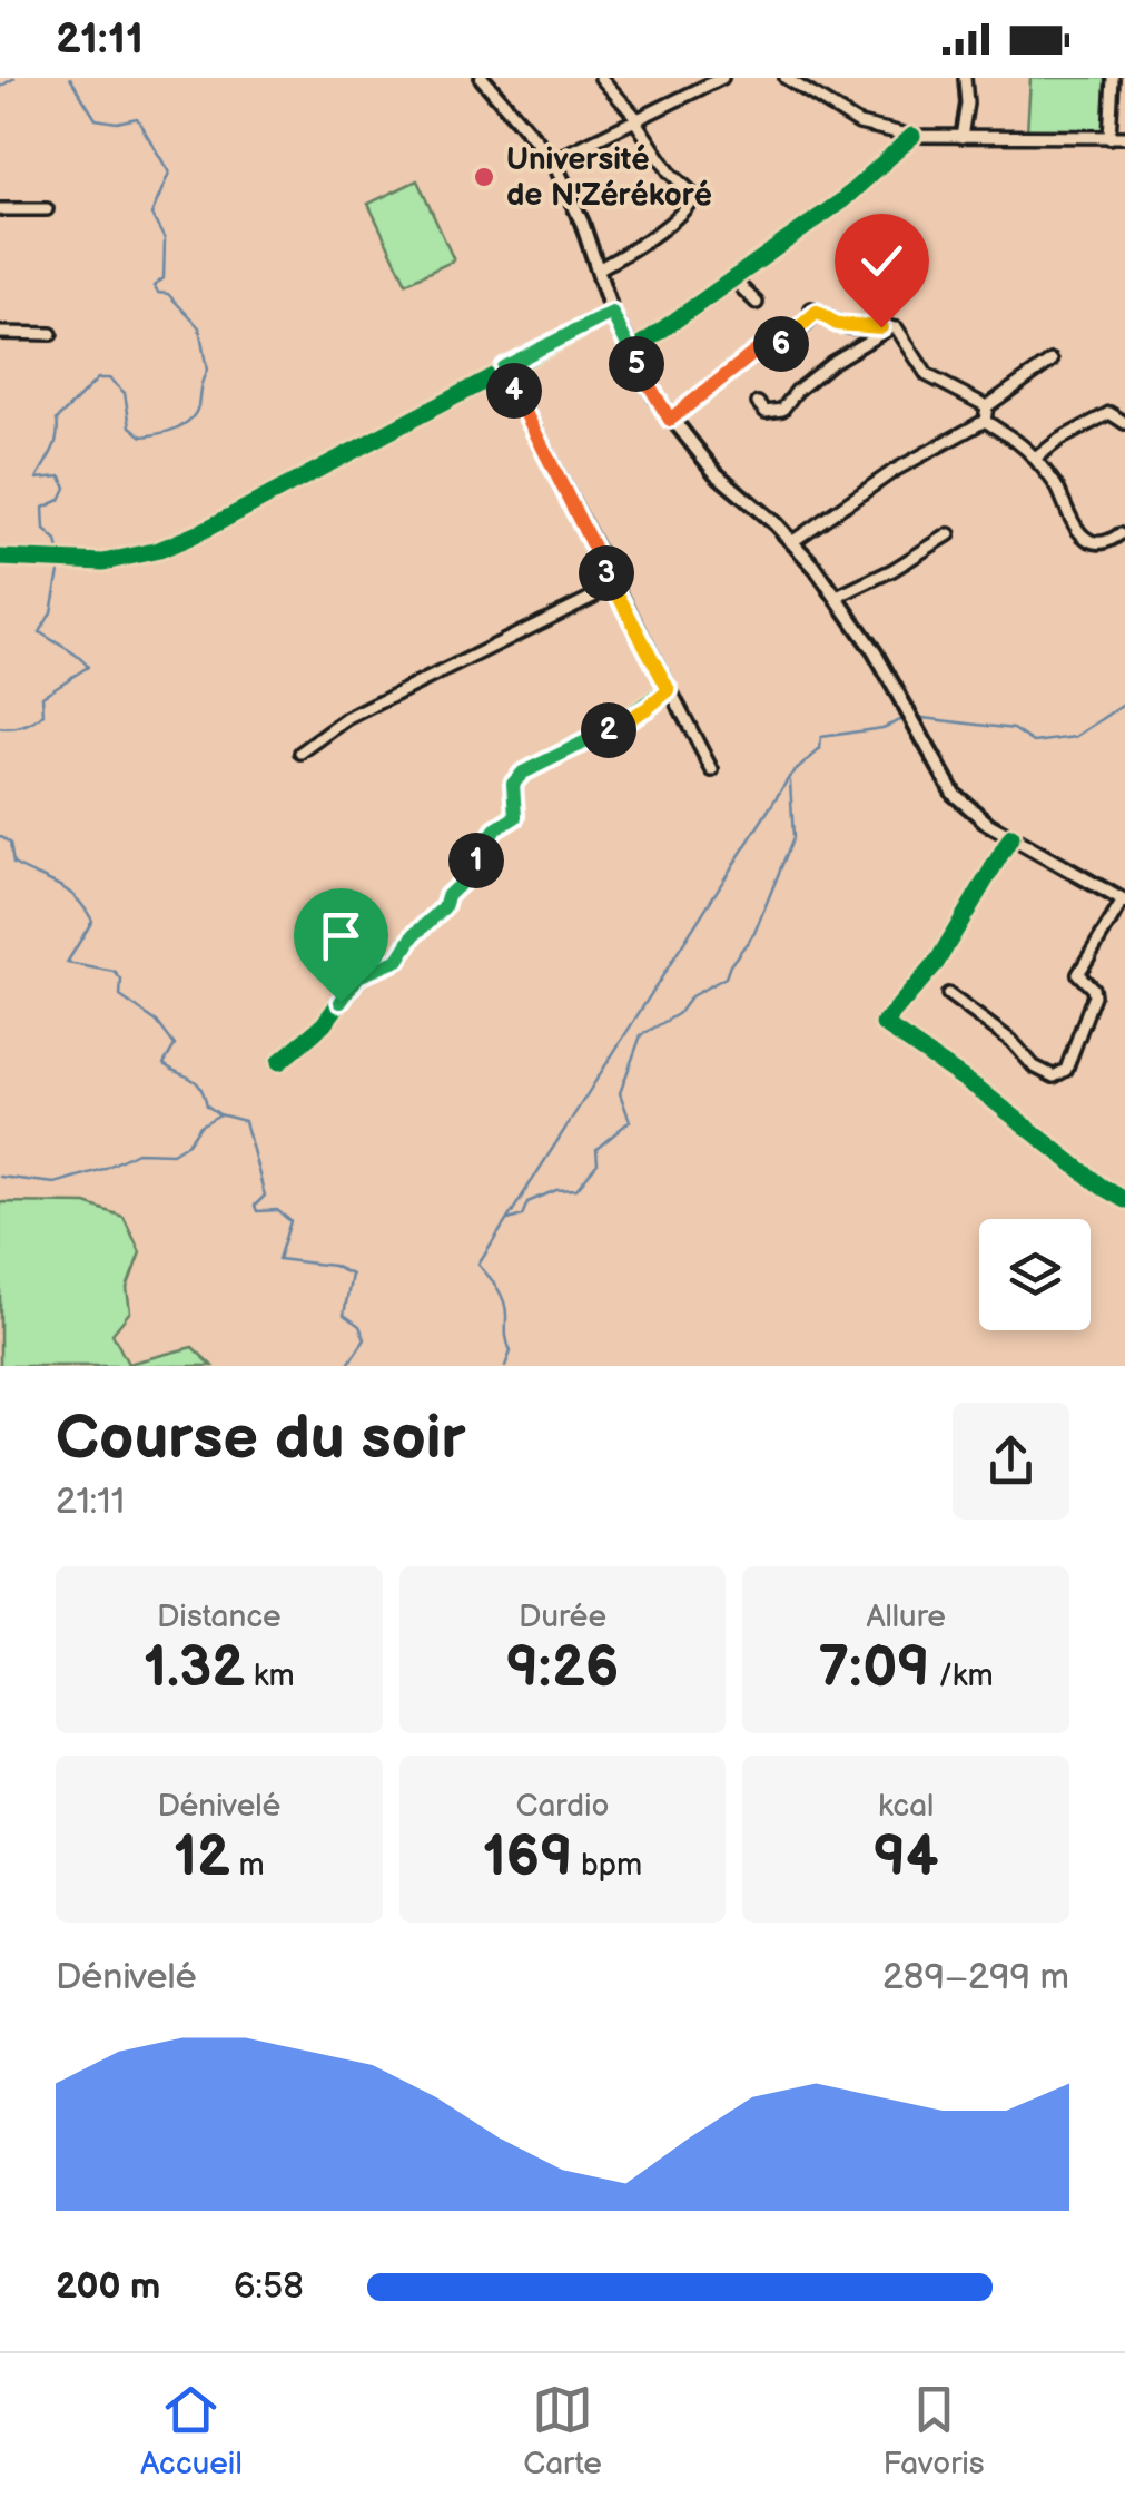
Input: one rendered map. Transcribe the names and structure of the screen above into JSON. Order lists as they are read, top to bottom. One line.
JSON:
{"places":["Université de N'Zérékoré"],"page":{"status":"21:11","pins":["6","5","4","3","2","1"],"heading":["Course du soir","21:11"],"stats":[["Distance","1.32 km"],["Durée","9:26"],["Allure","7:09 /km"],["Dénivelé","12 m"],["Cardio","169 bpm"],["kcal","94"]],"chart":["Dénivelé","289–299 m"],"list":[{"name":"200 m","note":"6:58"}],"tabs":["Accueil","Carte","Favoris"]}}
